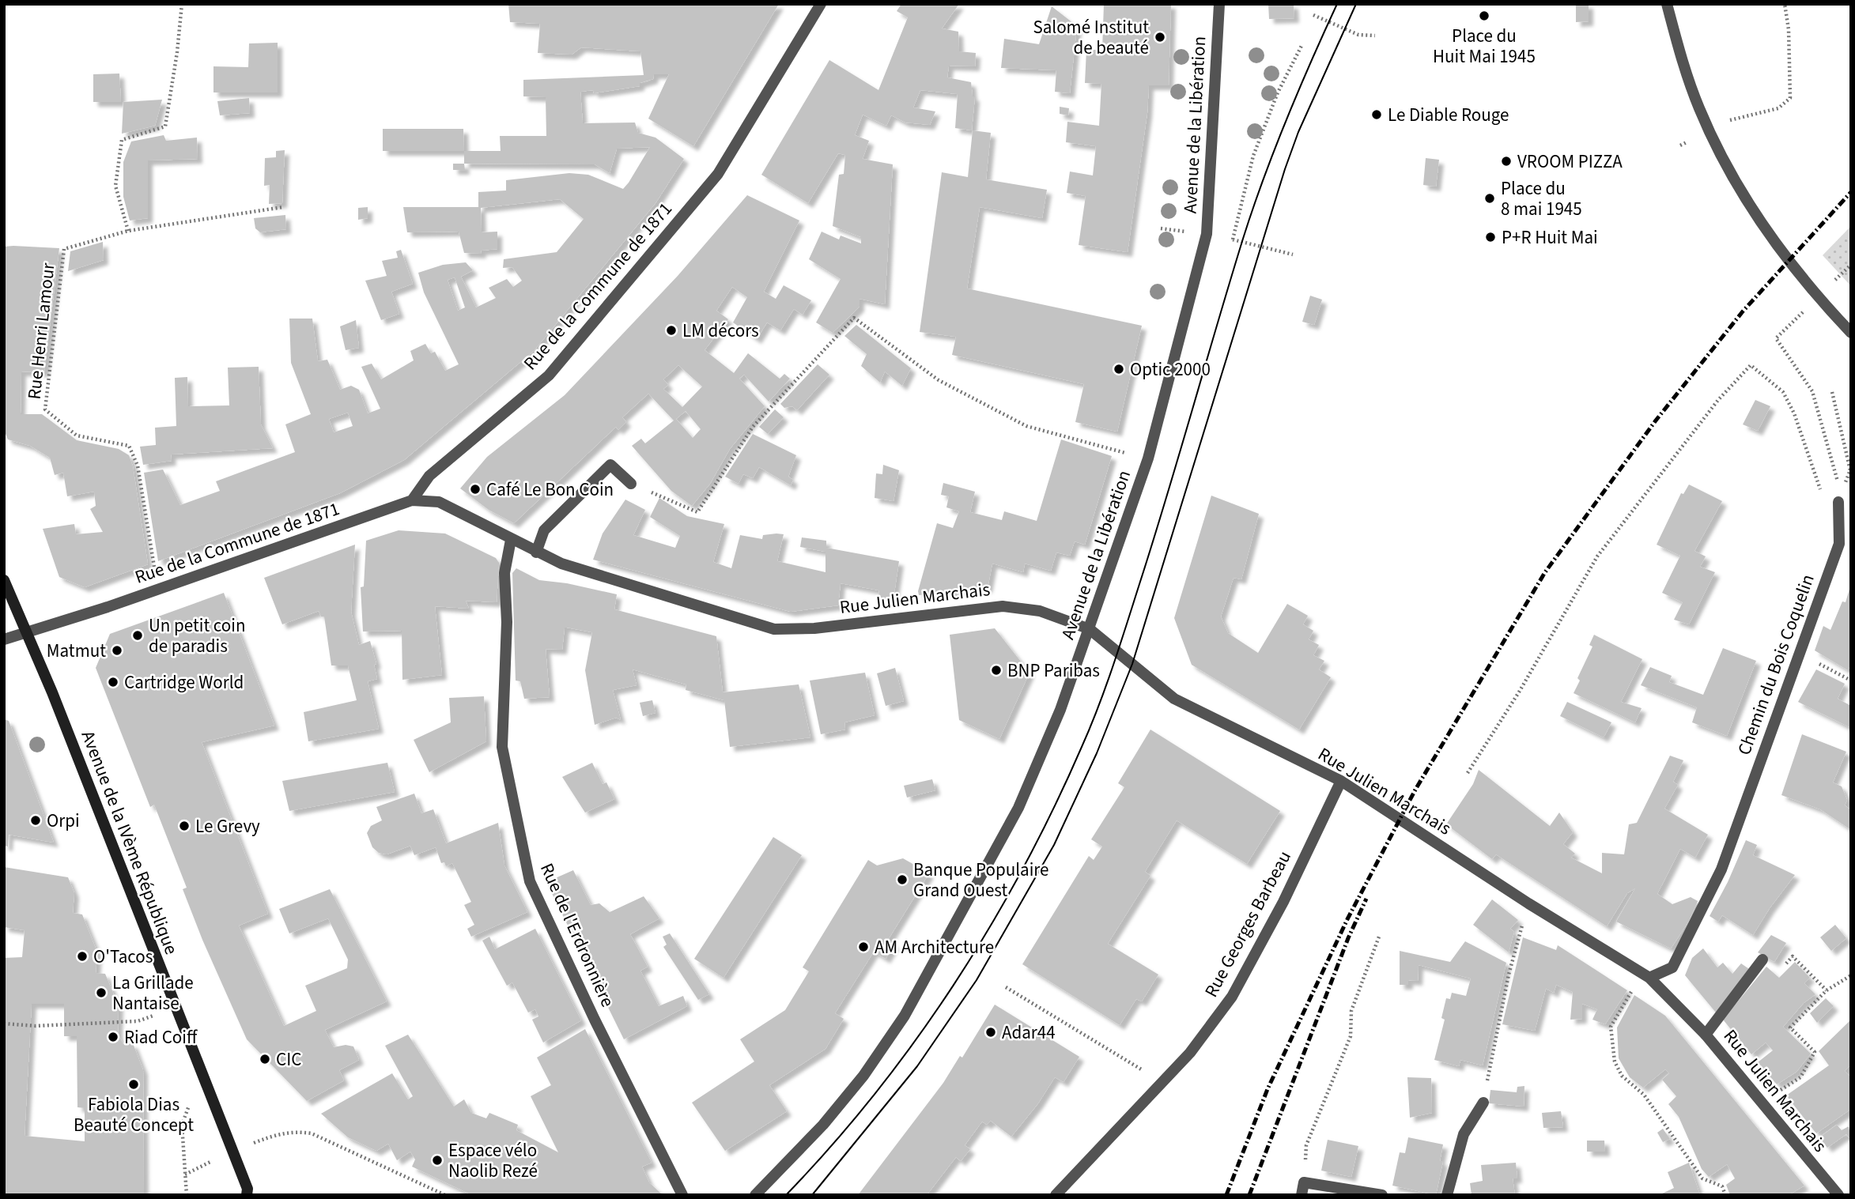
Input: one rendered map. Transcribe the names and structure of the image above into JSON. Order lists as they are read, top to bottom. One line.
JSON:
{"streets":{"main road":["Avenue de la IVème République"],"street":["Avenue de la Libération","Rue de la Commune de 1871","Rue Julien Marchais","Chemin du Bois Coquelin","Rue Georges Barbeau","Rue de l'Erdronnière"],"path":["Rue Henri Lamour"]},"crossings":[["Avenue de la Libération","Rue Julien Marchais"],["Rue de la Commune de 1871","Rue Henri Lamour"],["Rue de la Commune de 1871","Rue Julien Marchais"],["Rue de la Commune de 1871","Avenue de la IVème République"],["Rue Julien Marchais","Chemin du Bois Coquelin"],["Rue Julien Marchais","Rue Georges Barbeau"],["Rue Julien Marchais","Rue de l'Erdronnière"]],"places":["Place du Huit Mai 1945","Salomé Institut de beauté","Le Diable Rouge","VROOM PIZZA","Place du 8 mai 1945","P+R Huit Mai","LM décors","Optic 2000","Café Le Bon Coin","Un petit coin de paradis","Matmut","BNP Paribas","Cartridge World","Orpi","Le Grevy","Banque Populaire Grand Ouest","AM Architecture","O'Tacos","La Grillade Nantaise","Adar44","Riad Coiff","CIC","Fabiola Dias Beauté Concept","Espace vélo Naolib Rezé"]}
